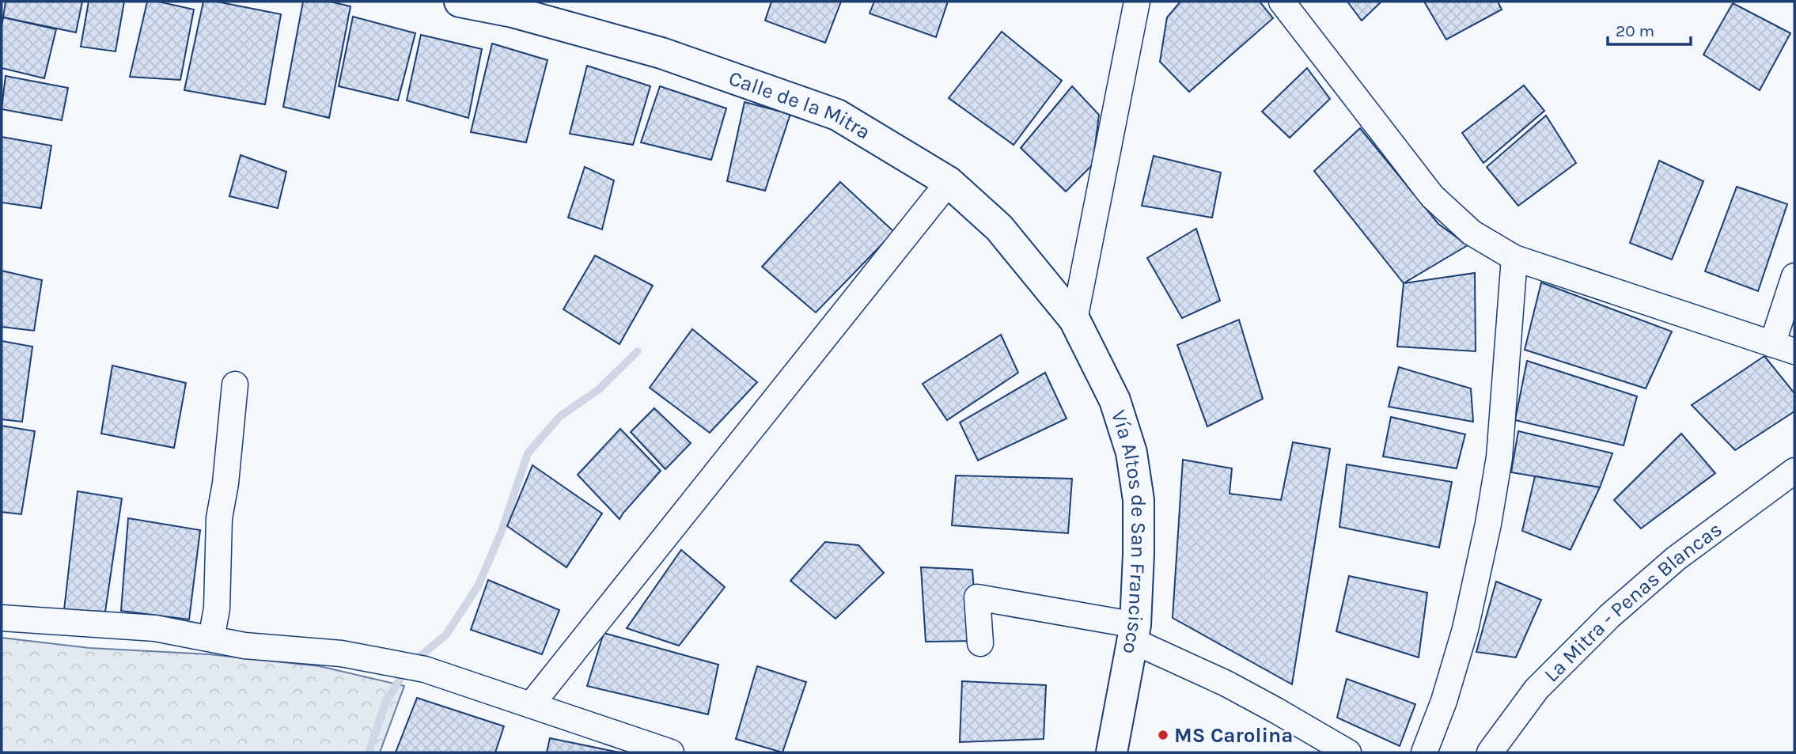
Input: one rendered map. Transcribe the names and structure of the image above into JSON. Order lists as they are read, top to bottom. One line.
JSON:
{"streets":{"street":["Calle de la Mitra","Vía Altos de San Francisco","La Mitra - Penas Blancas"]},"crossings":[["Calle de la Mitra","Vía Altos de San Francisco"]],"places":["MS Carolina"],"scale_bar":"20 m"}
